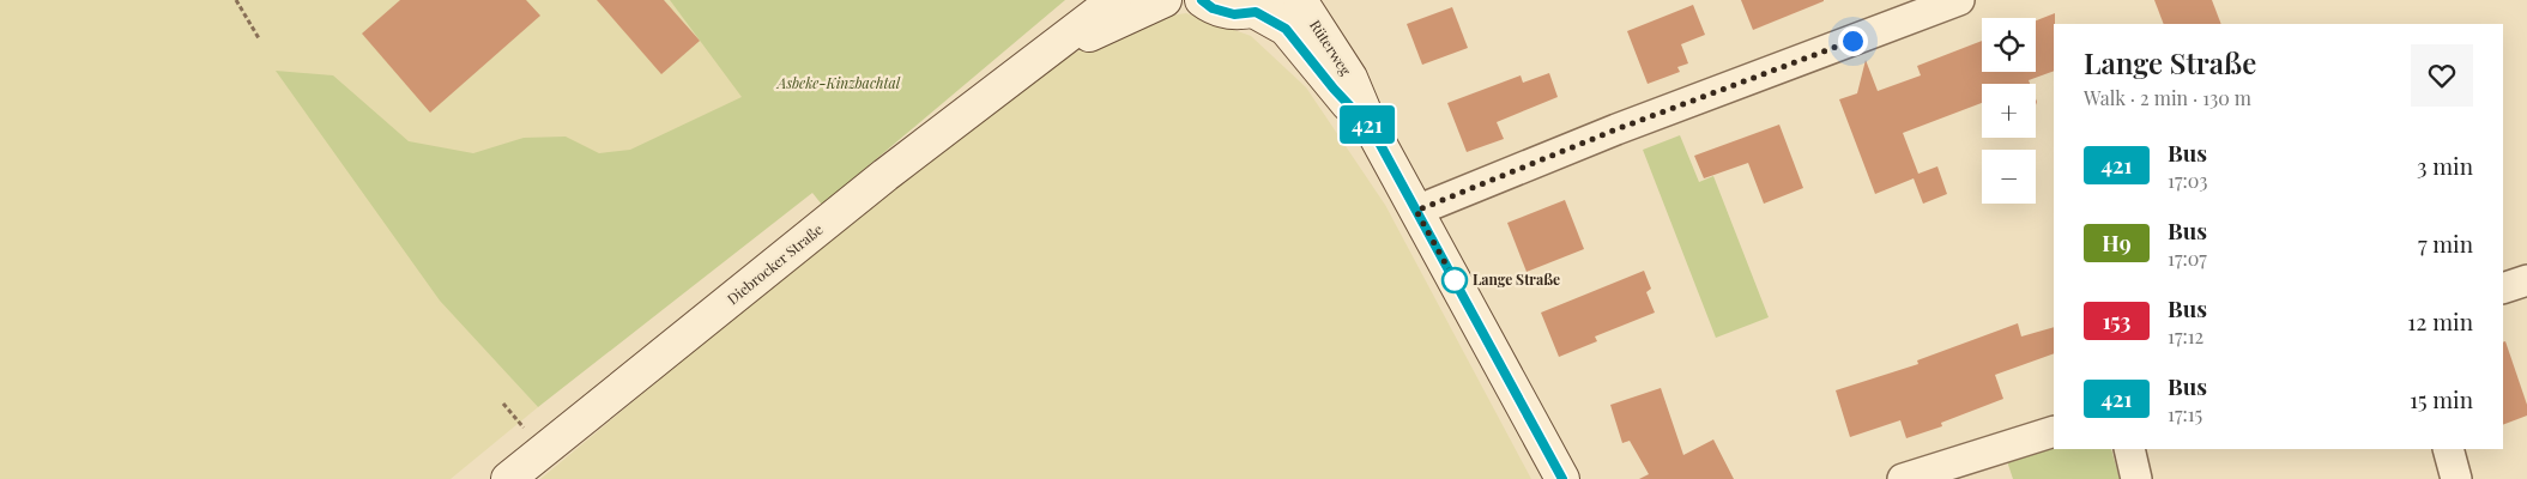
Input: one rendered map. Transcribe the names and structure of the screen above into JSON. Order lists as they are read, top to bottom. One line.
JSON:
{"streets":{"main road":["Rüterweg","Diebrocker Straße"]},"parks":["Asbeke-Kinzbachtal"],"places":["Lange Straße"],"lines":["bus line 421"],"page":{"on_map":"421","map_buttons":["+","−"],"heading":["Lange Straße","Walk · 2 min · 130 m"],"list":[{"mark":"421","name":"Bus","note":"17:03","value":"3 min"},{"mark":"H9","name":"Bus","note":"17:07","value":"7 min"},{"mark":"153","name":"Bus","note":"17:12","value":"12 min"},{"mark":"421","name":"Bus","note":"17:15","value":"15 min"}]}}
